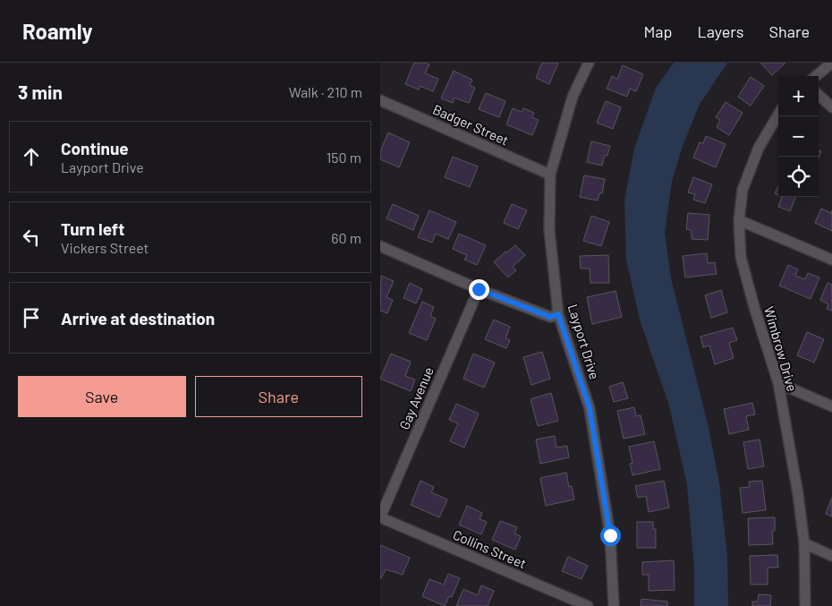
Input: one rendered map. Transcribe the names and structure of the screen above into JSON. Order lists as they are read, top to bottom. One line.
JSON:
{"streets":{"street":["Badger Street","Layport Drive","Wimbrow Drive","Gay Avenue","Collins Street"]},"crossings":[["Badger Street","Layport Drive"],["Gay Avenue","Collins Street"]],"page":{"header":"Roamly","nav":["Map","Layers","Share"],"heading":["3 min","Walk · 210 m"],"map_buttons":["+","−"],"list":[["Continue","Layport Drive","150 m"],["Turn left","Vickers Street","60 m"],"Arrive at destination"],"buttons":["Save","Share"]}}
